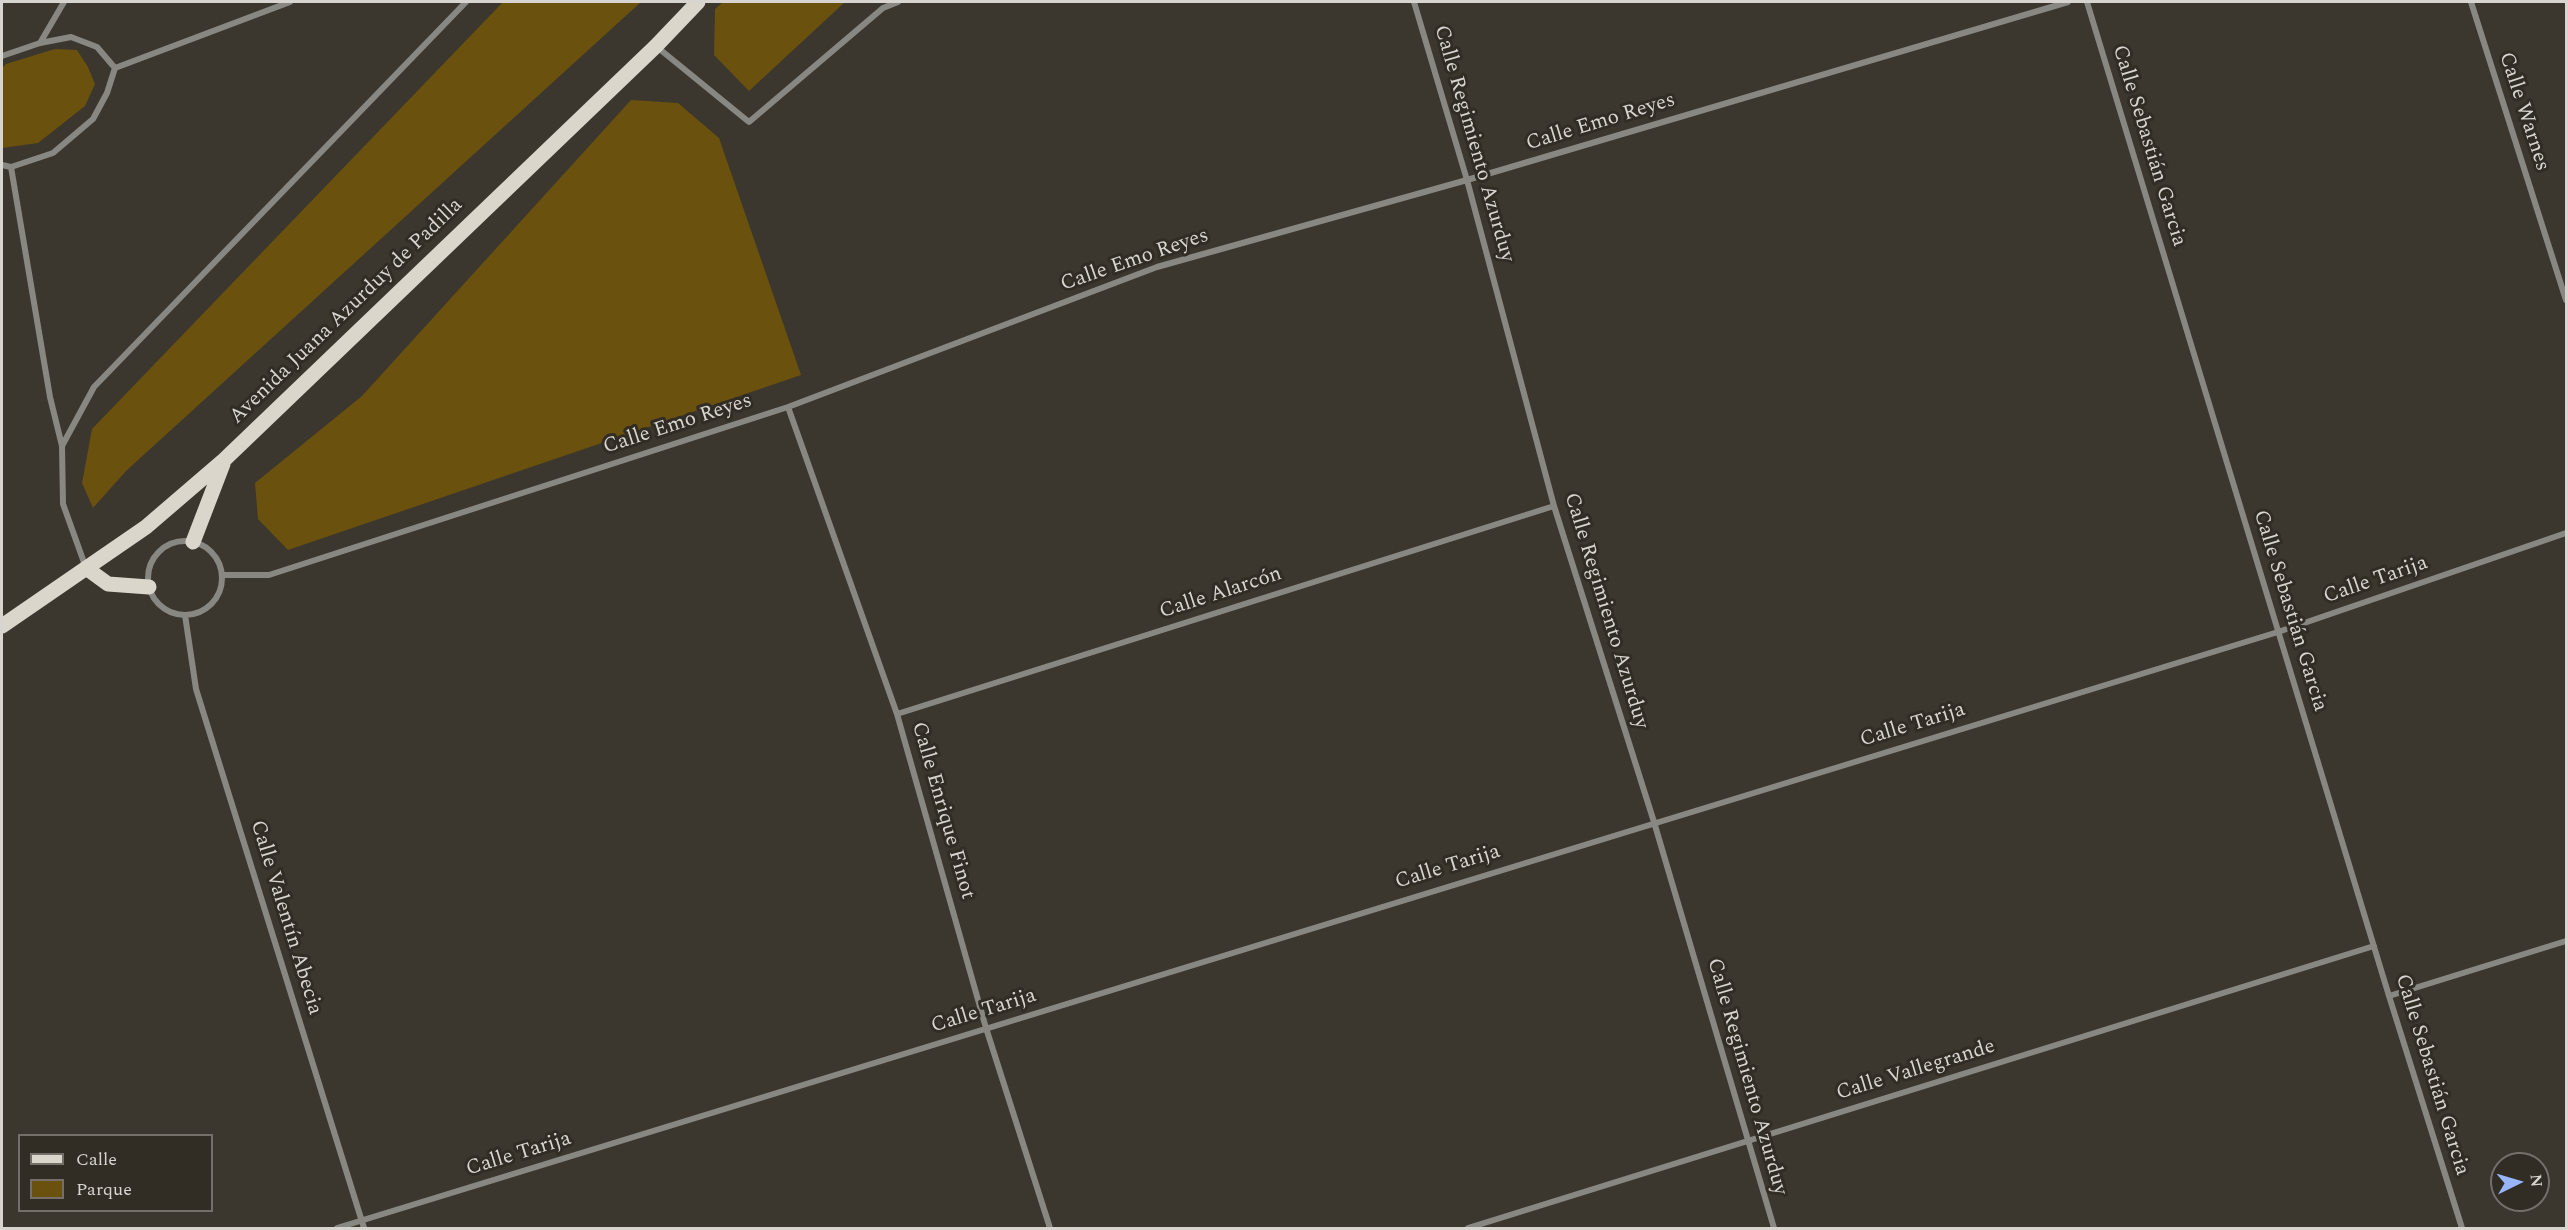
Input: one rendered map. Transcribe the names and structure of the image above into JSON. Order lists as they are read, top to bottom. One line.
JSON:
{"streets":{"main road":["Avenida Juana Azurduy de Padilla"],"street":["Calle Warnes","Calle Emo Reyes","Calle Regimiento Azurduy","Calle Sebastián Garcia","Calle Tarija","Calle Alarcón","Calle Enrique Finot","Calle Valentín Abecia","Calle Vallegrande"]},"crossings":[["Calle Emo Reyes","Calle Regimiento Azurduy"],["Calle Emo Reyes","Calle Enrique Finot"],["Calle Emo Reyes","Calle Valentín Abecia"],["Calle Regimiento Azurduy","Calle Tarija"],["Calle Regimiento Azurduy","Calle Alarcón"],["Calle Regimiento Azurduy","Calle Vallegrande"],["Calle Sebastián Garcia","Calle Tarija"],["Calle Sebastián Garcia","Calle Vallegrande"],["Calle Tarija","Calle Enrique Finot"],["Calle Tarija","Calle Valentín Abecia"],["Calle Alarcón","Calle Enrique Finot"]],"legend":["Calle","Parque"],"north":"right"}
